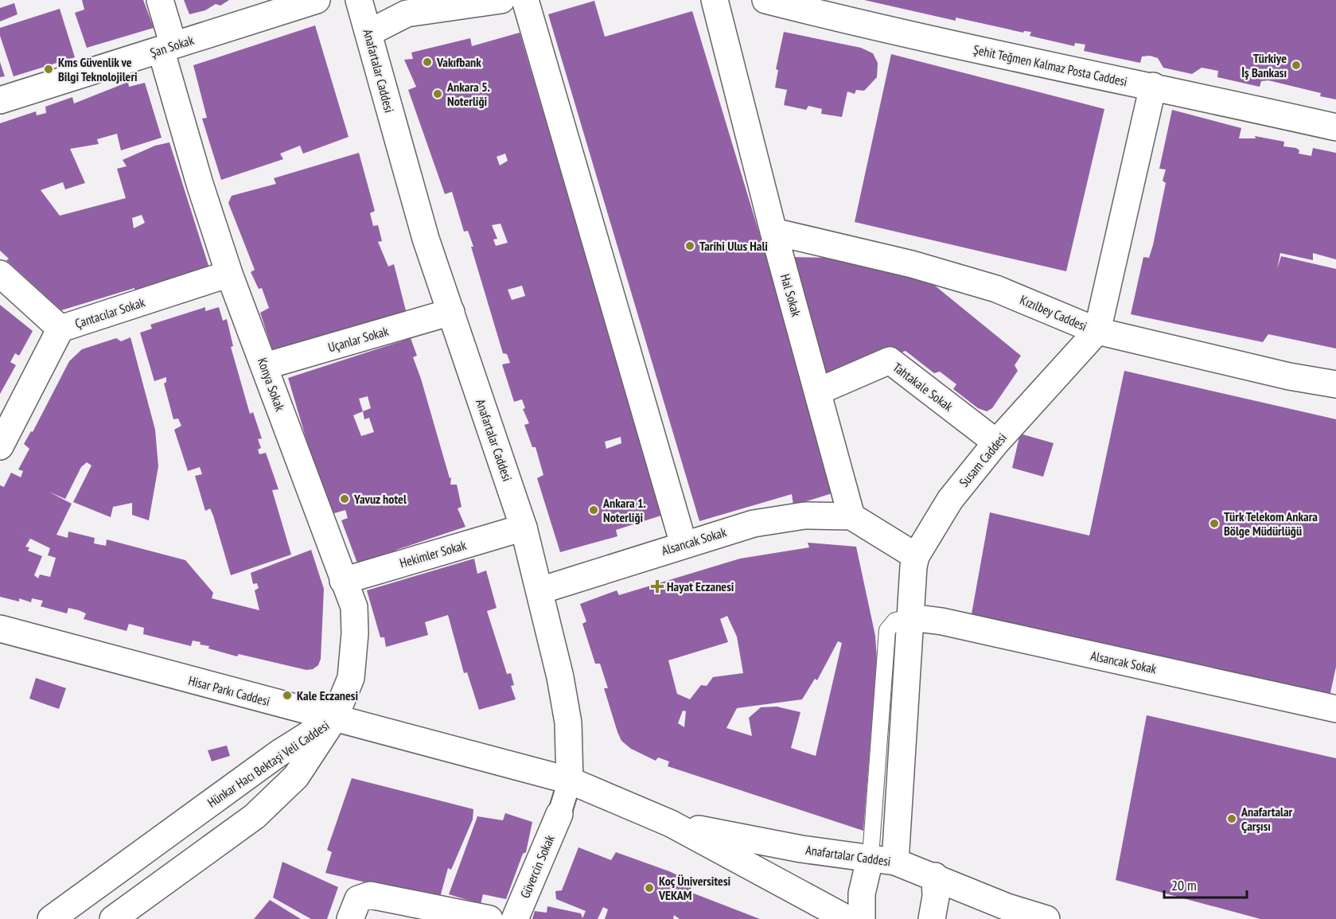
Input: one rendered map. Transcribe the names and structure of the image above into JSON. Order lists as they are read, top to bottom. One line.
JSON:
{"streets":{"street":["Şan Sokak","Şehit Teğmen Kalmaz Posta Caddesi","Anafartalar Caddesi","Hal Sokak","Çantacılar Sokak","Kızılbey Caddesi","Uçanlar Sokak","Konya Sokak","Tahtakale Sokak","Susam Caddesi","Alsancak Sokak","Hekimler Sokak","Hisar Parkı Caddesi","Hünkar Hacı Bektaşi Veli Caddesi","Güvercin Sokak"]},"crossings":[["Şan Sokak","Konya Sokak"],["Şehit Teğmen Kalmaz Posta Caddesi","Susam Caddesi"],["Anafartalar Caddesi","Uçanlar Sokak"],["Anafartalar Caddesi","Susam Caddesi"],["Anafartalar Caddesi","Alsancak Sokak"],["Anafartalar Caddesi","Hekimler Sokak"],["Anafartalar Caddesi","Hisar Parkı Caddesi"],["Hal Sokak","Kızılbey Caddesi"],["Hal Sokak","Tahtakale Sokak"],["Hal Sokak","Alsancak Sokak"],["Çantacılar Sokak","Konya Sokak"],["Kızılbey Caddesi","Susam Caddesi"],["Uçanlar Sokak","Konya Sokak"],["Konya Sokak","Hekimler Sokak"],["Konya Sokak","Hisar Parkı Caddesi"],["Konya Sokak","Hünkar Hacı Bektaşi Veli Caddesi"],["Tahtakale Sokak","Susam Caddesi"],["Susam Caddesi","Alsancak Sokak"],["Hisar Parkı Caddesi","Hünkar Hacı Bektaşi Veli Caddesi"]],"places":{"other":["Vakıfbank","Türkiye İş Bankası","Kms Güvenlik ve Bilgi Teknolojileri","Ankara 5. Noterliği","Tarihi Ulus Hali","Yavuz hotel","Ankara 1. Noterliği","Türk Telekom Ankara Bölge Müdürlüğü","Kale Eczanesi","Anafartalar Çarşısı","Koç Üniversitesi VEKAM"],"health":["Hayat Eczanesi"]},"scale_bar":"20 m"}
